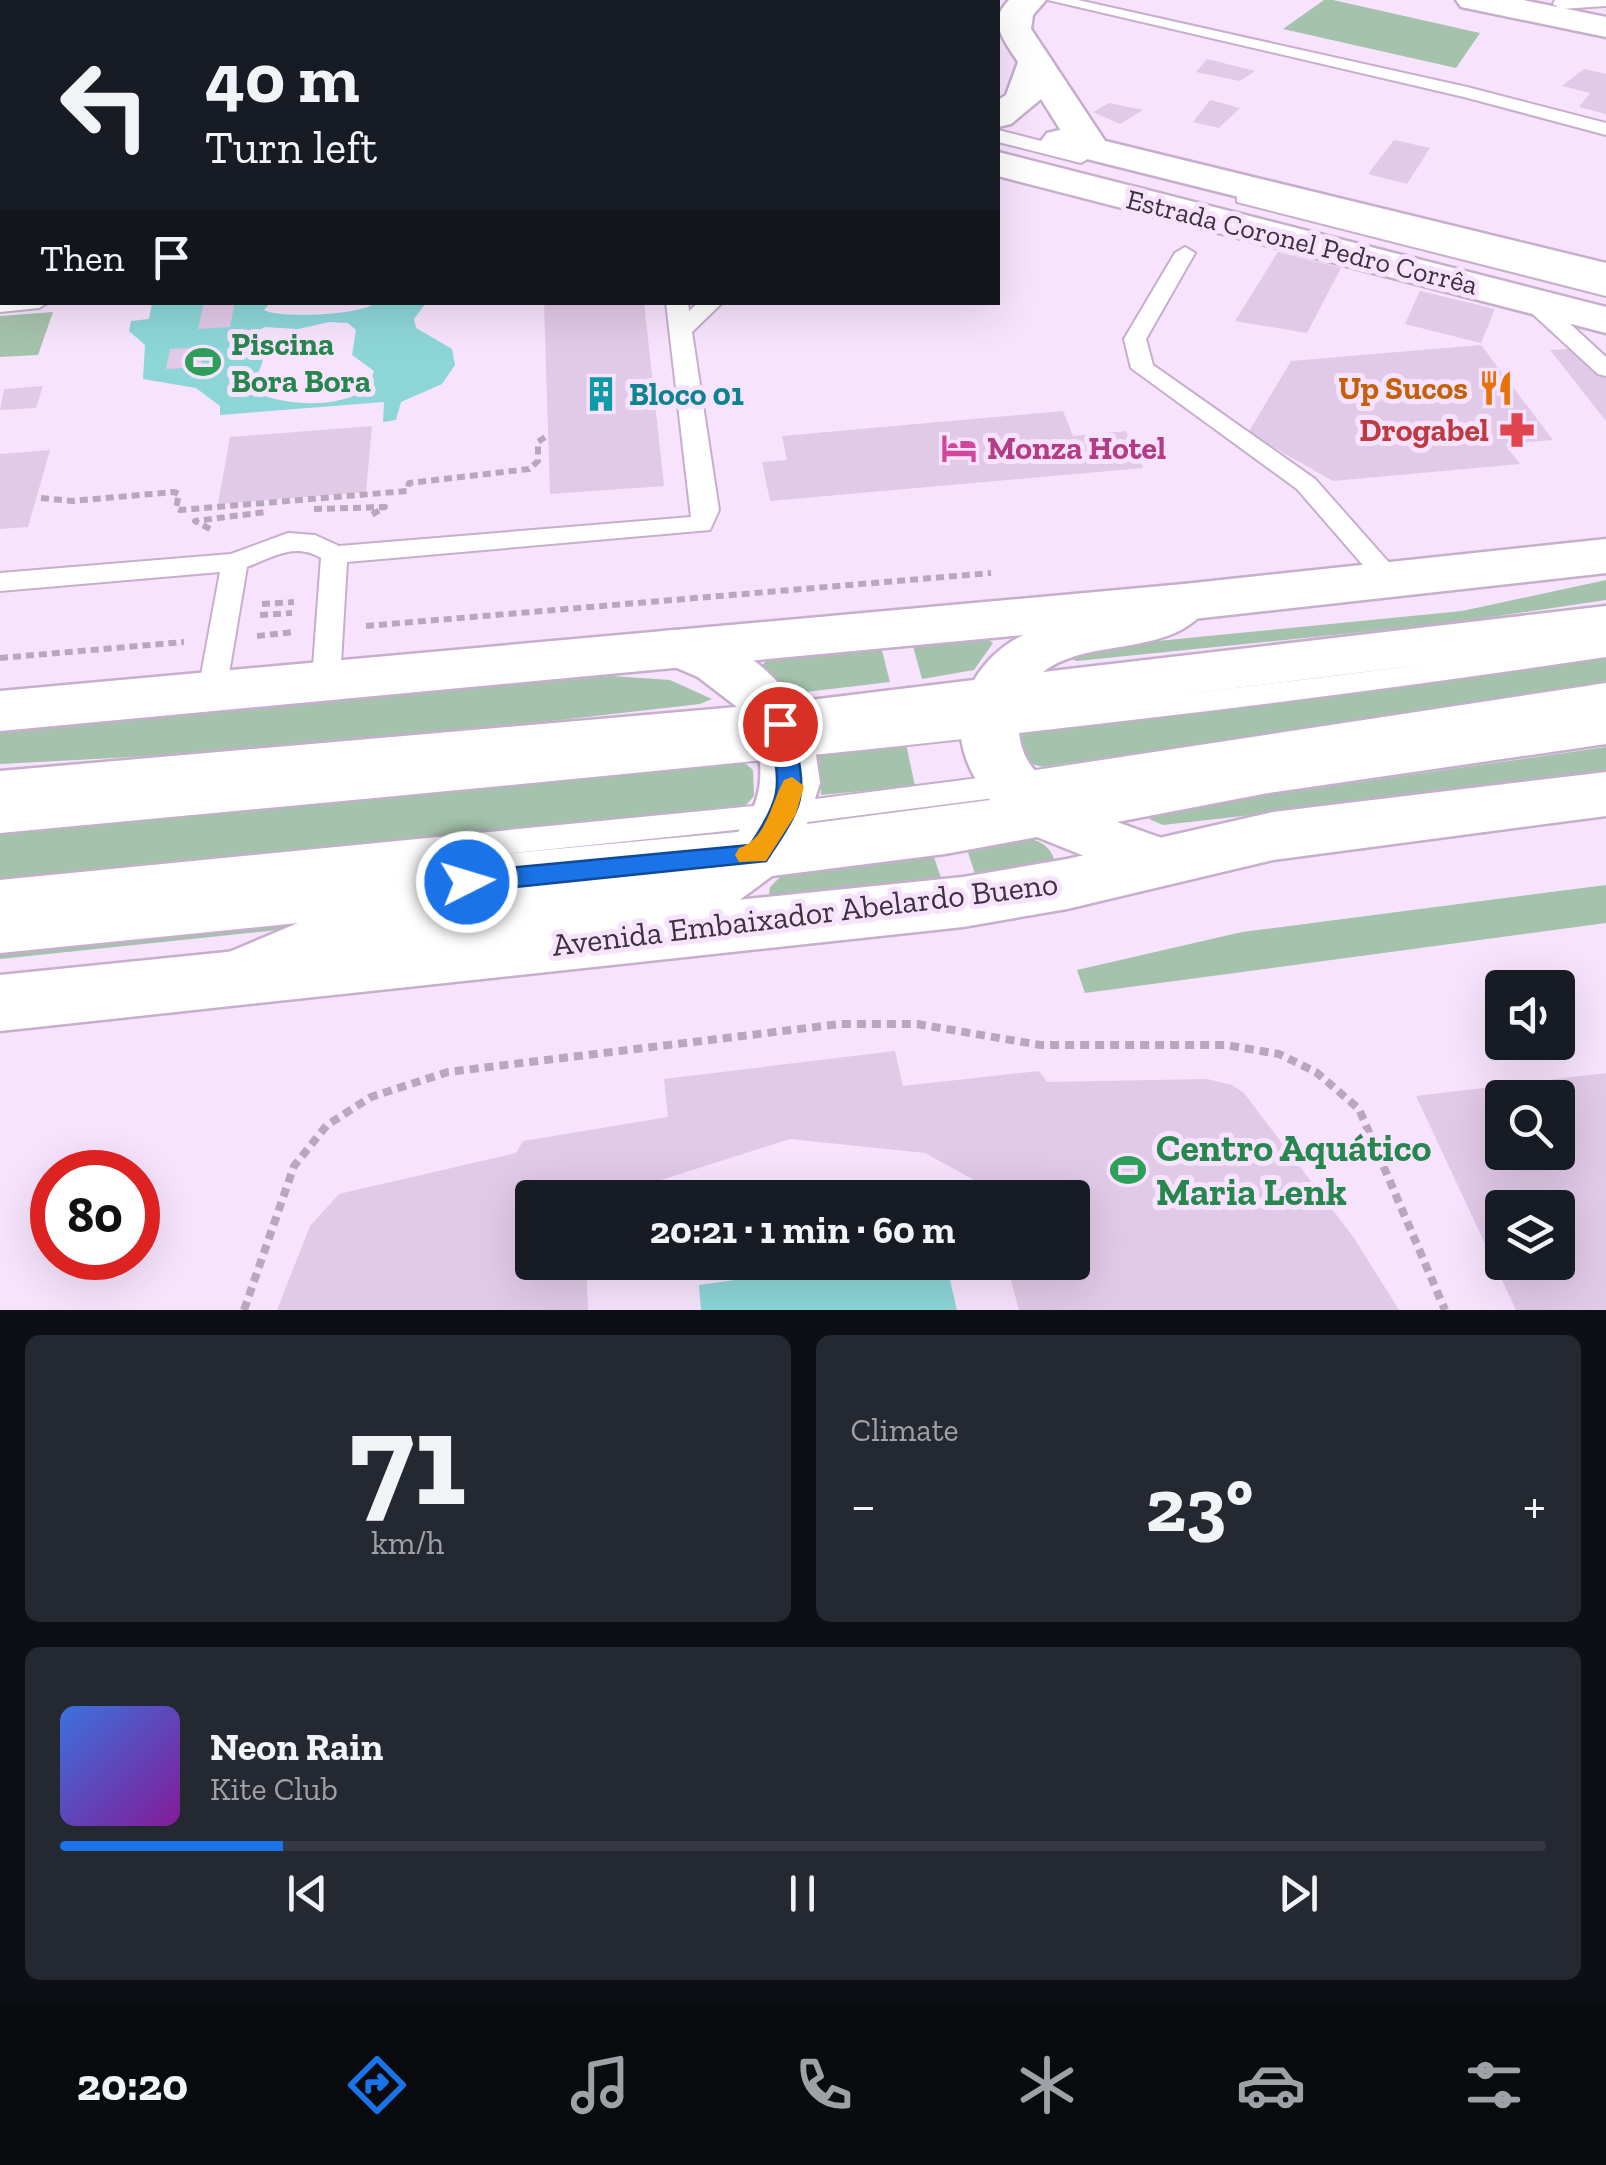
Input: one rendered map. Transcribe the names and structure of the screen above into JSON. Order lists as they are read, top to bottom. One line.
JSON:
{"streets":{"main road":["Estrada Coronel Pedro Corrêa","Avenida Embaixador Abelardo Bueno"]},"places":{"sports":["Piscina Bora Bora","Centro Aquático Maria Lenk"],"restaurant":["Up Sucos"],"building":["Bloco 01"],"pharmacy":["Drogabel"],"hotel":["Monza Hotel"]},"page":{"turn":["40 m","Turn left"],"then":"Then","limit":"80","trip":"20:21 · 1 min · 60 m","tile":[["71","km/h"],"Climate"],"heat":["−","23°","+"],"song":["Neon Rain","Kite Club"],"tabs":"20:20"}}
